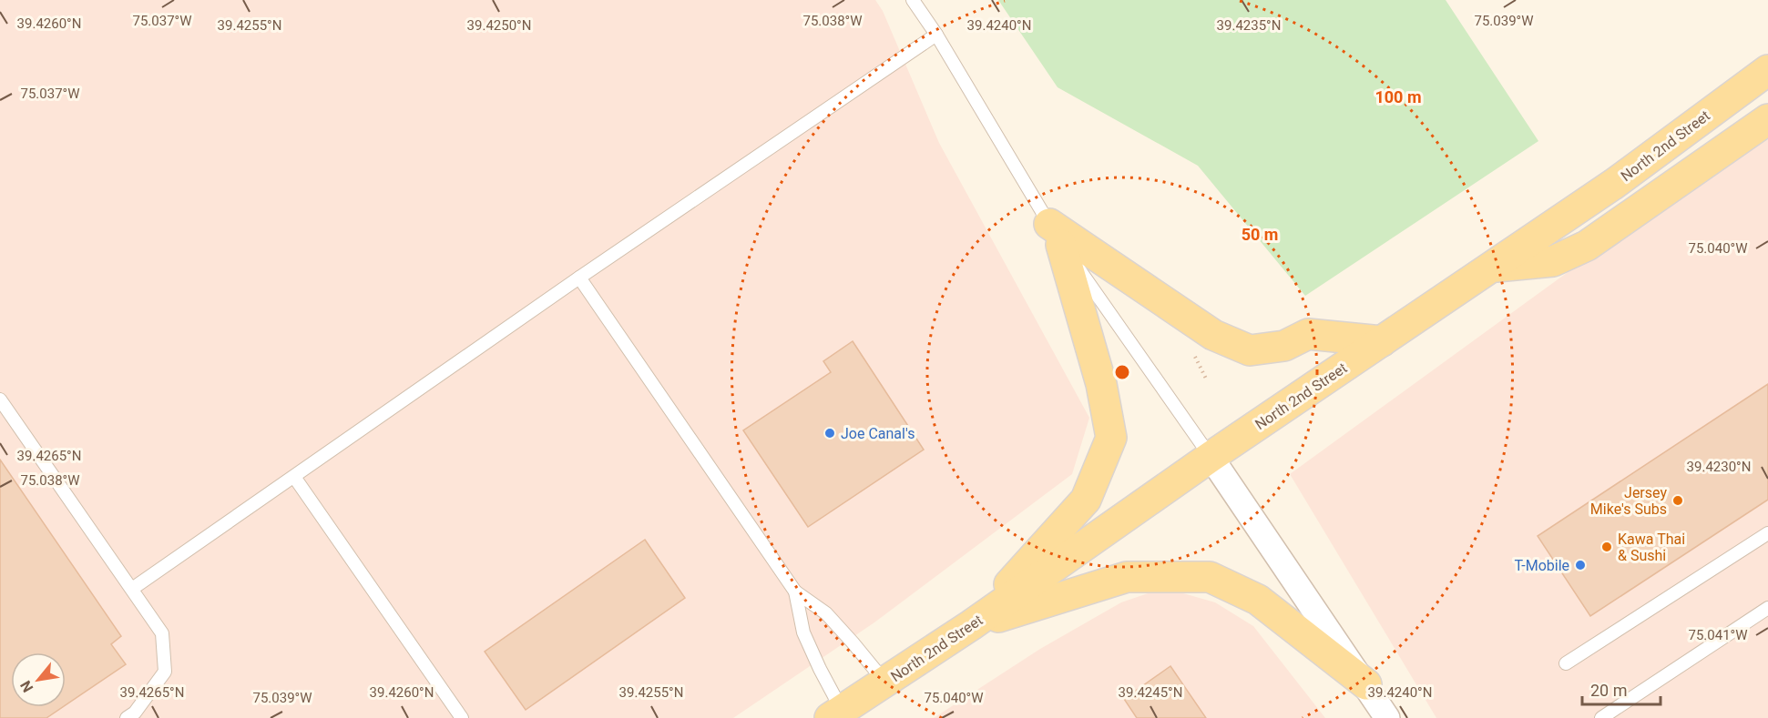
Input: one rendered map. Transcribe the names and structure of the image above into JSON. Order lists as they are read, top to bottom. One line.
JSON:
{"streets":{"main road":["North 2nd Street"]},"places":["Joe Canal's","Jersey Mike's Subs","Kawa Thai & Sushi","T-Mobile"],"scale_bar":"20 m","north":"bottom left","coordinates":["75.037°W","75.038°W","75.039°W","39.4260°N","39.4255°N","39.4250°N","39.4240°N","39.4235°N","75.040°W","39.4265°N","39.4230°N","75.041°W","39.4245°N"],"rings":["100 m","50 m"]}
